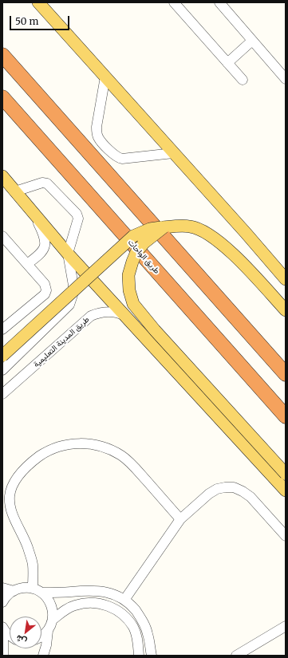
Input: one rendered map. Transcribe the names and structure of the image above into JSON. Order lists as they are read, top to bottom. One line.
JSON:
{"streets":{"highway":["طريق الواحات"],"street":["طريق المدينة التعليمية"]},"scale_bar":"50 m","north":"bottom left"}
